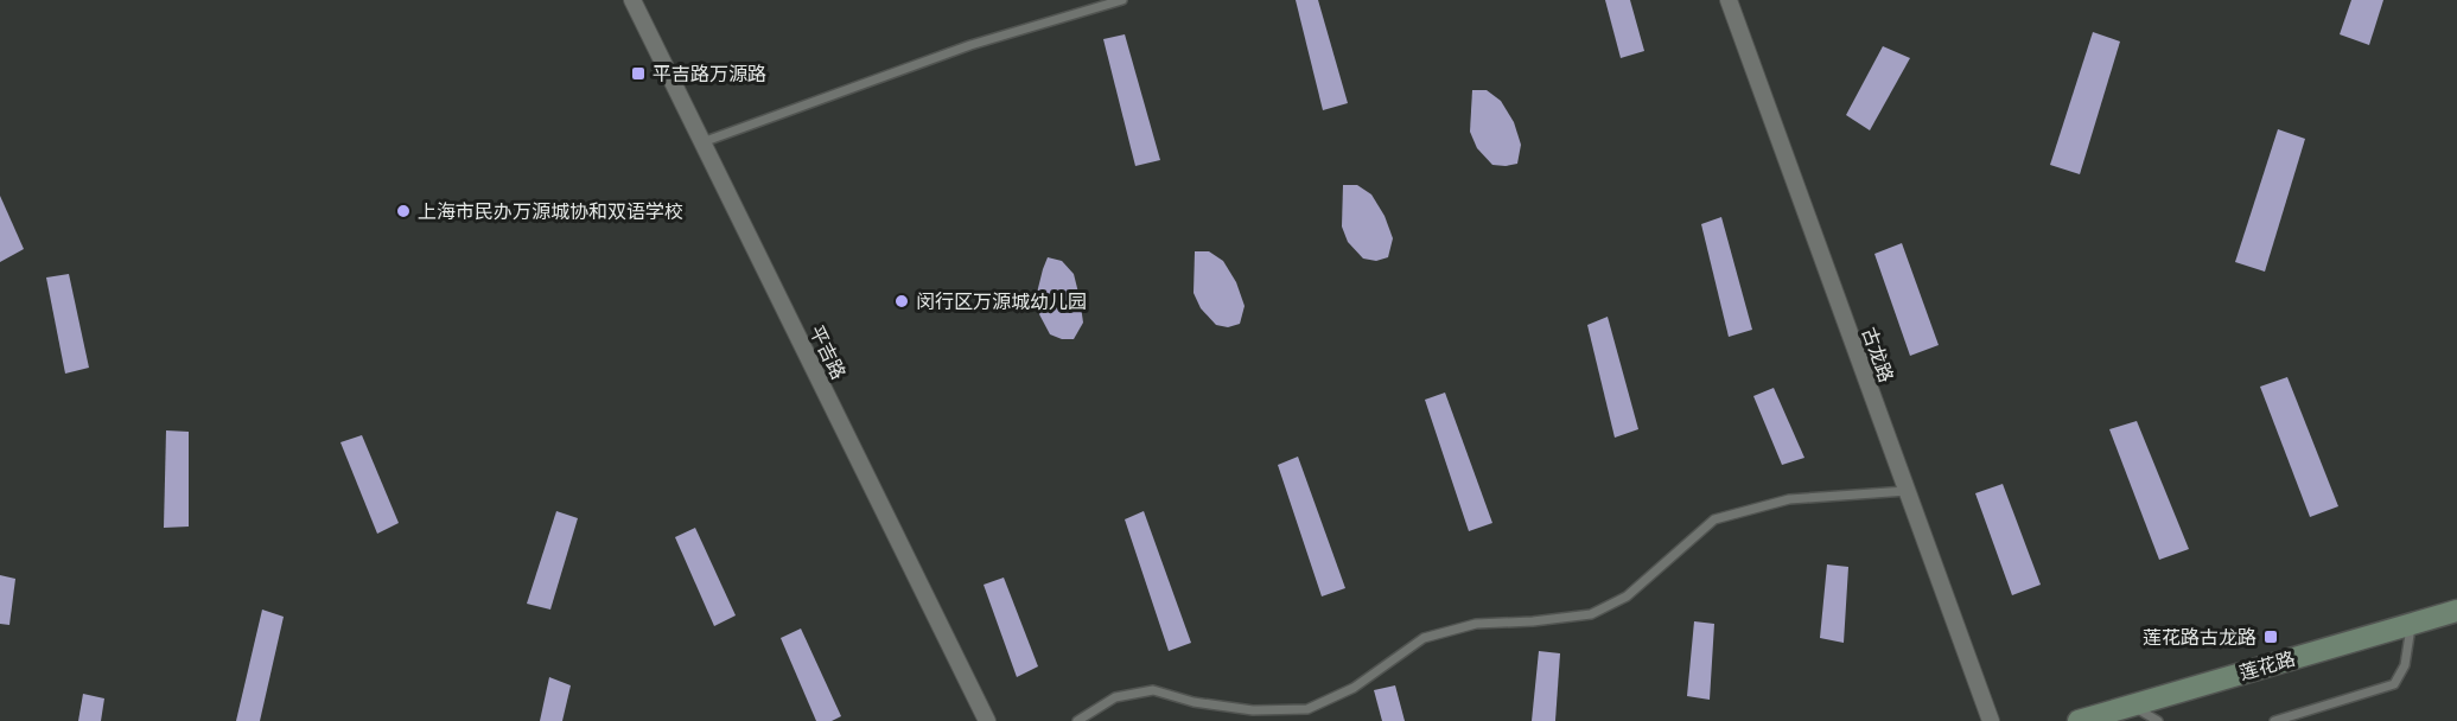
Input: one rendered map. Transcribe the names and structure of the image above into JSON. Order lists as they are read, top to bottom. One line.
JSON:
{"streets":{"main road":["莲花路"],"street":["平吉路","古龙路"]},"places":{"transit":["平吉路万源路","莲花路古龙路"],"other":["上海市民办万源城协和双语学校","闵行区万源城幼儿园"]}}
